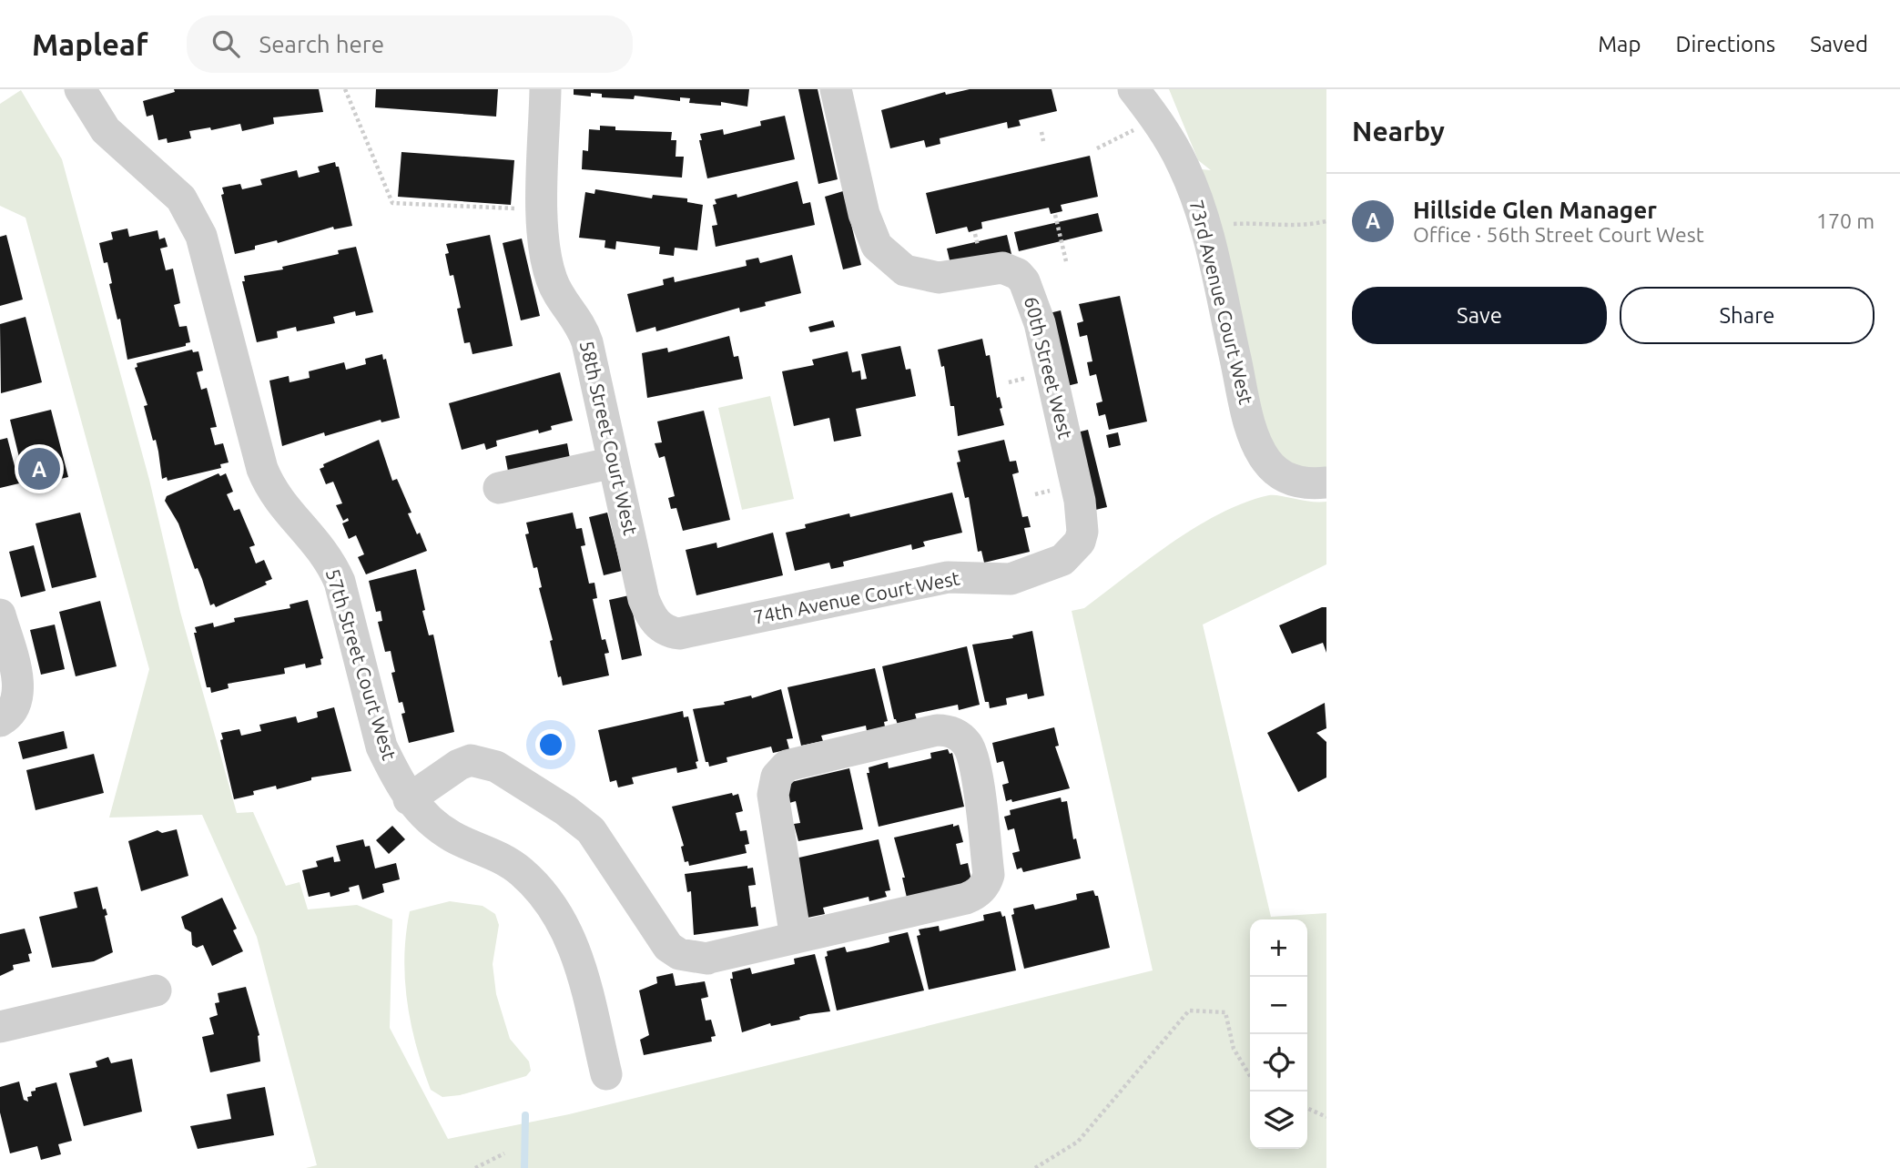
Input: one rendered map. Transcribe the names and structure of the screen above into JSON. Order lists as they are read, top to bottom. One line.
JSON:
{"streets":{"street":["73rd Avenue Court West","60th Street West","58th Street Court West","74th Avenue Court West","57th Street Court West"]},"crossings":[["60th Street West","74th Avenue Court West"],["58th Street Court West","74th Avenue Court West"]],"page":{"header":"Mapleaf","search":"Search here","nav":["Map","Directions","Saved"],"heading":"Nearby","list":[{"mark":"A","name":"Hillside Glen Manager","note":"Office · 56th Street Court West","value":"170 m"}],"buttons":["Save","Share"],"pins":"A","map_buttons":["+","−"]}}
